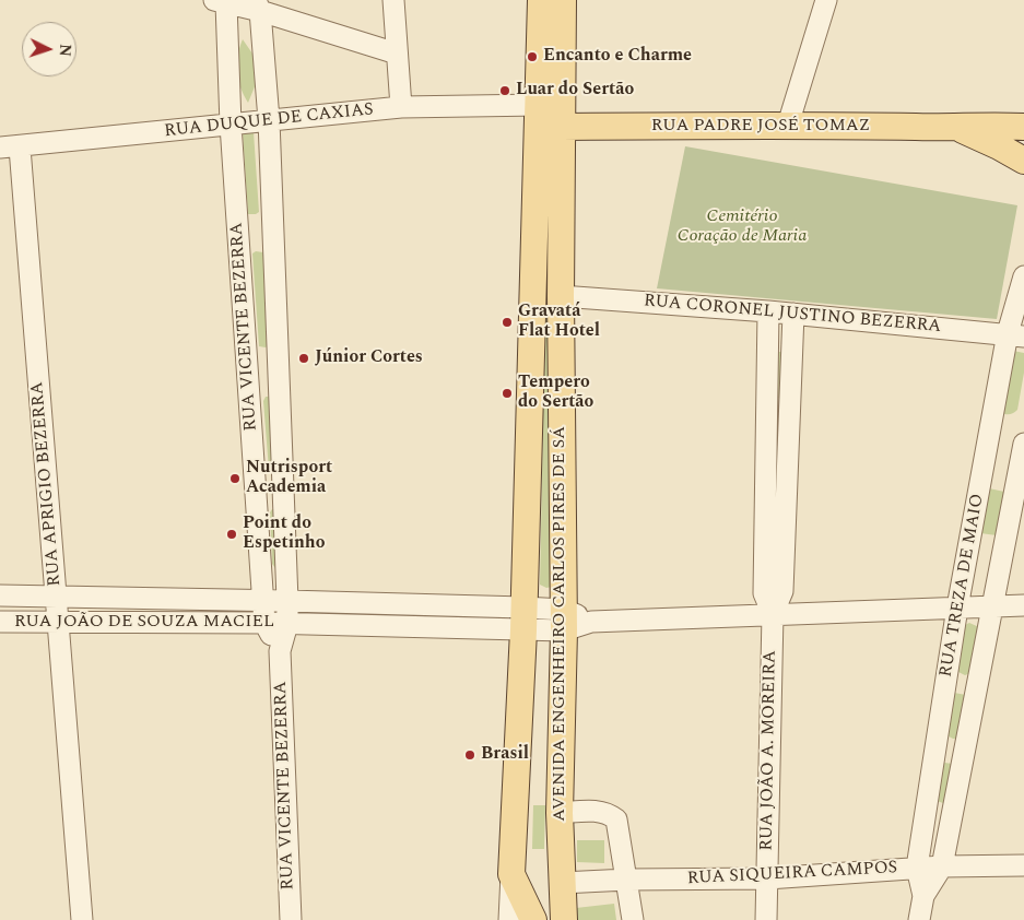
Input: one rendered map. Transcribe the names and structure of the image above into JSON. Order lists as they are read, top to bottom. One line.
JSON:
{"streets":{"main road":["RUA PADRE JOSÉ TOMAZ","AVENIDA ENGENHEIRO CARLOS PIRES DE SÁ"],"street":["RUA DUQUE DE CAXIAS","RUA CORONEL JUSTINO BEZERRA","RUA VICENTE BEZERRA","RUA APRIGIO BEZERRA","RUA TREZA DE MAIO","RUA JOÃO DE SOUZA MACIEL","RUA JOÃO A. MOREIRA","RUA SIQUEIRA CAMPOS"]},"crossings":[["RUA DUQUE DE CAXIAS","RUA VICENTE BEZERRA"],["RUA DUQUE DE CAXIAS","RUA APRIGIO BEZERRA"],["RUA DUQUE DE CAXIAS","AVENIDA ENGENHEIRO CARLOS PIRES DE SÁ"],["RUA PADRE JOSÉ TOMAZ","AVENIDA ENGENHEIRO CARLOS PIRES DE SÁ"],["RUA CORONEL JUSTINO BEZERRA","RUA TREZA DE MAIO"],["RUA CORONEL JUSTINO BEZERRA","AVENIDA ENGENHEIRO CARLOS PIRES DE SÁ"],["RUA CORONEL JUSTINO BEZERRA","RUA JOÃO A. MOREIRA"],["RUA VICENTE BEZERRA","RUA JOÃO DE SOUZA MACIEL"],["RUA APRIGIO BEZERRA","RUA JOÃO DE SOUZA MACIEL"],["RUA TREZA DE MAIO","RUA SIQUEIRA CAMPOS"],["RUA JOÃO DE SOUZA MACIEL","AVENIDA ENGENHEIRO CARLOS PIRES DE SÁ"],["AVENIDA ENGENHEIRO CARLOS PIRES DE SÁ","RUA SIQUEIRA CAMPOS"],["RUA JOÃO A. MOREIRA","RUA SIQUEIRA CAMPOS"]],"parks":["Cemitério Coração de Maria"],"places":["Encanto e Charme","Luar do Sertão","Gravatá Flat Hotel","Júnior Cortes","Tempero do Sertão","Nutrisport Academia","Point do Espetinho","Brasil"],"north":"right"}
